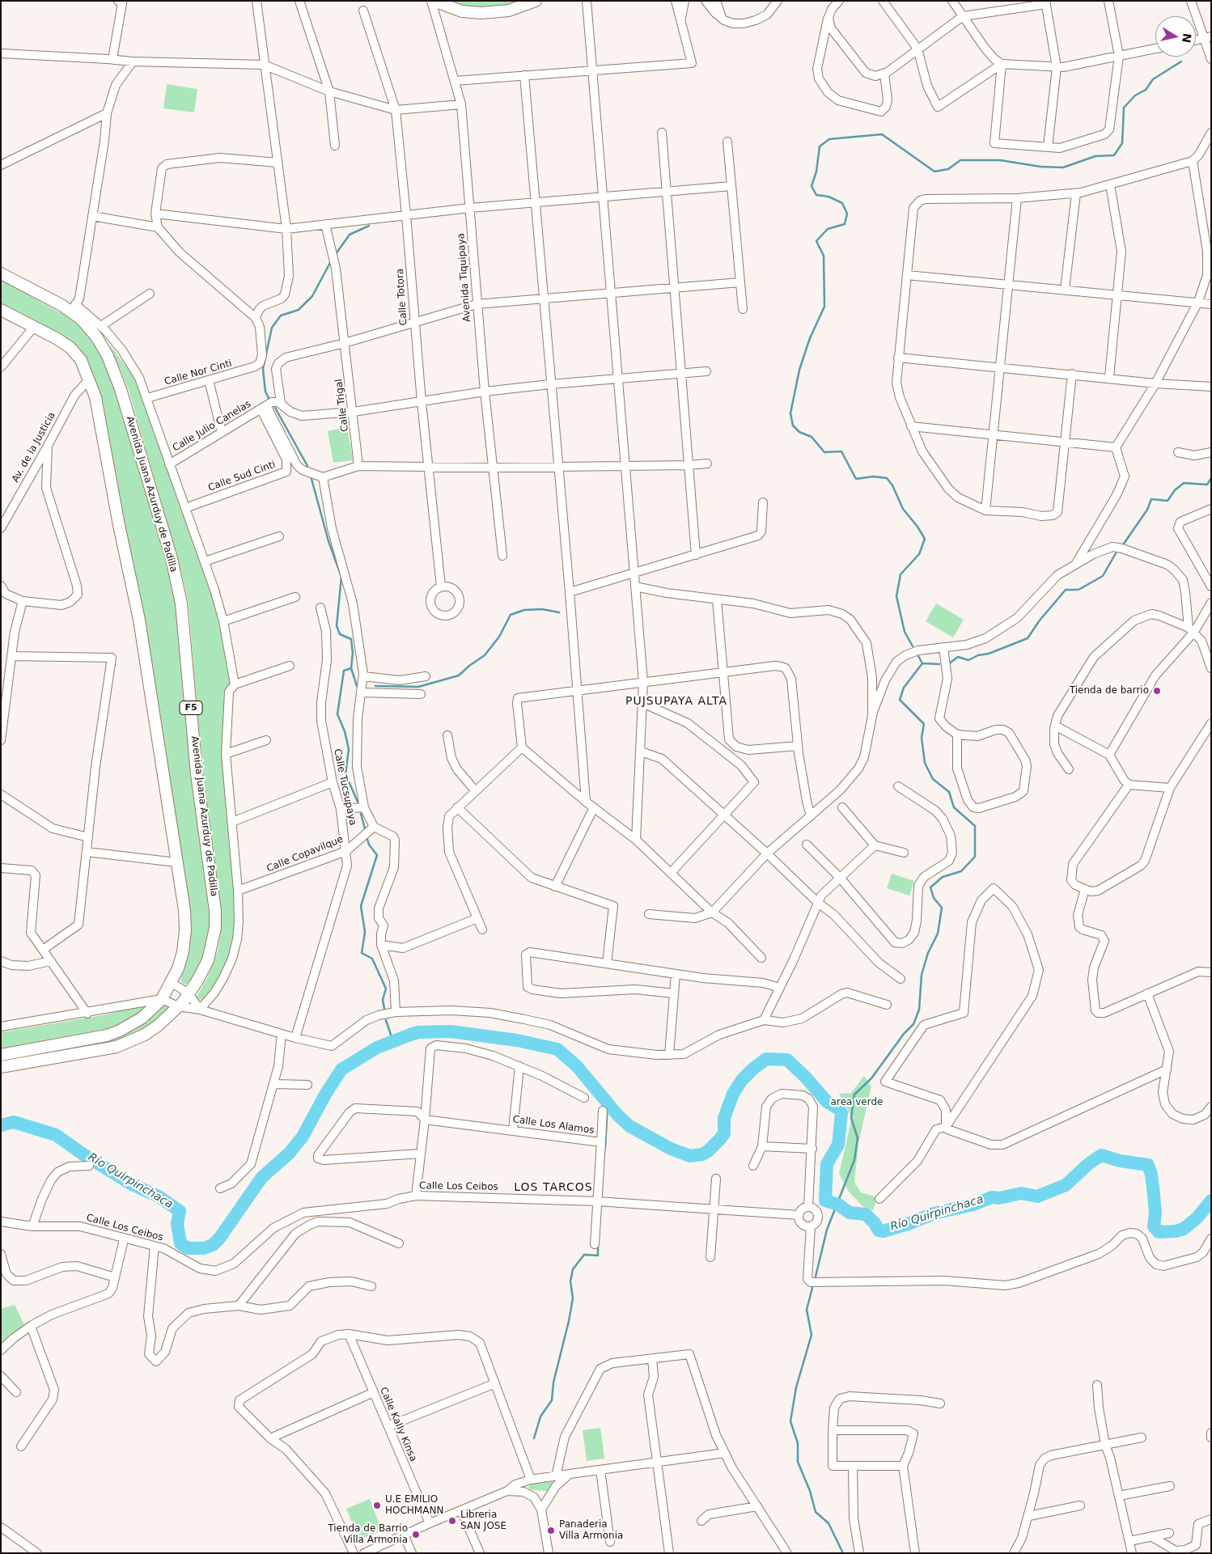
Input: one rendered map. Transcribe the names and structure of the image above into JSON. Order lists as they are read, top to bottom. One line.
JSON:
{"streets":{"highway":["Avenida Juana Azurduy de Padilla","F5"],"street":["Avenida Tiquipaya","Calle Totora","Calle Nor Cinti","Calle Trigal","Calle Julio Canelas","Av. de la Justicia","Calle Sud Cinti","Calle Tucsupaya","Calle Copavilque","Calle Los Alamos","Calle Los Ceibos","Calle Kally Kinsa"]},"crossings":[["Calle Julio Canelas","Calle Sud Cinti"],["Calle Tucsupaya","Calle Copavilque"],["Calle Los Alamos","Calle Los Ceibos"]],"districts":["PUJSUPAYA ALTA","LOS TARCOS"],"water":["Río Quirpinchaca"],"parks":["area verde"],"places":["Tienda de barrio","U.E EMILIO HOCHMANN","Libreria SAN JOSE","Panaderia Villa Armonia","Tienda de Barrio Villa Armonia"],"north":"right"}
